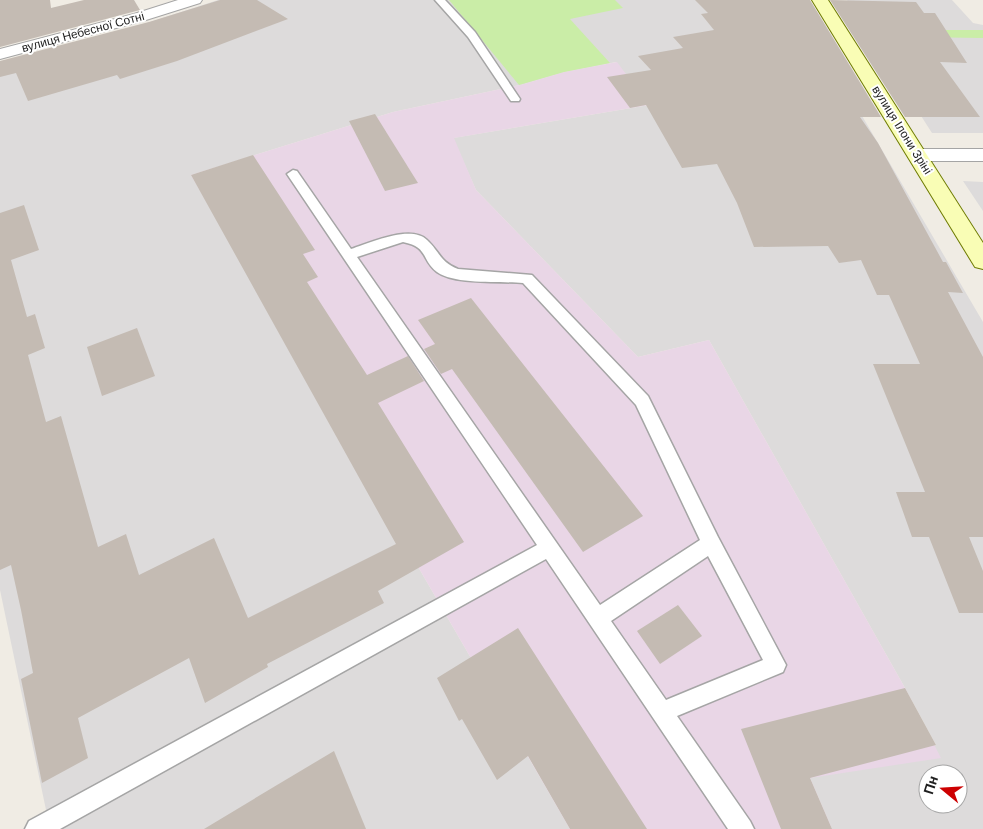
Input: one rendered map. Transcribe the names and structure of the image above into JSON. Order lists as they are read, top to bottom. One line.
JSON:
{"streets":{"main road":["вулиця Ілони Зріні"],"street":["вулиця Небесної Сотні"]},"north":"left"}
